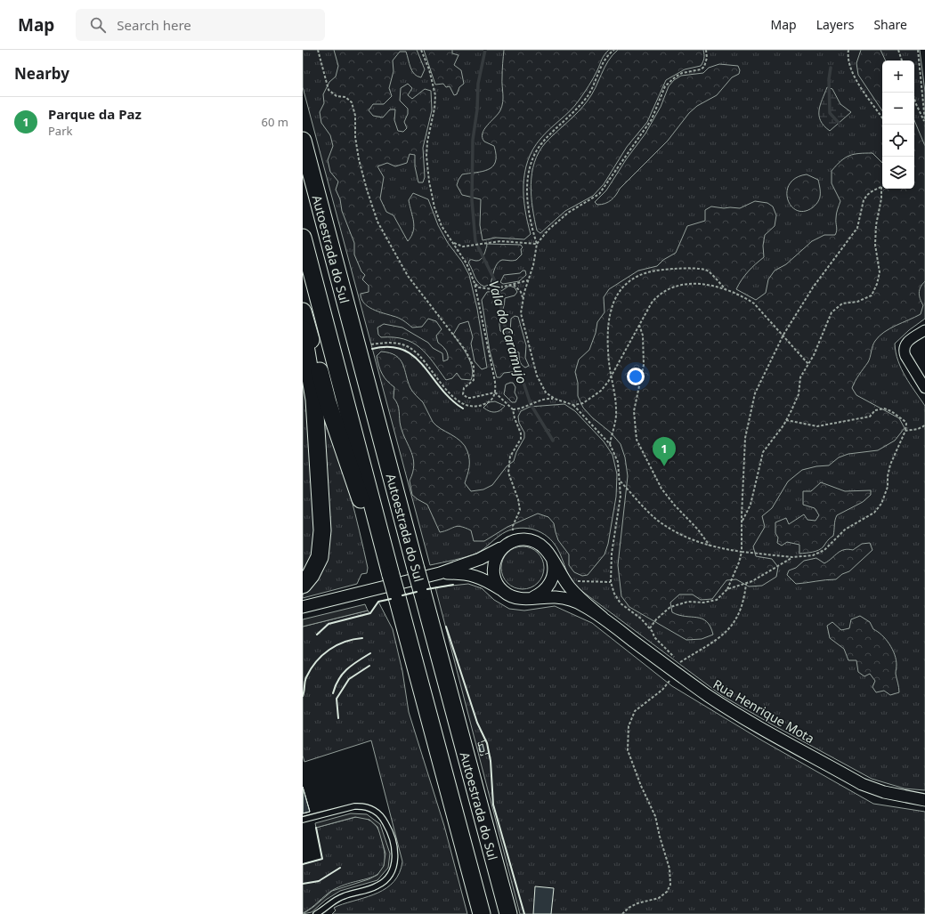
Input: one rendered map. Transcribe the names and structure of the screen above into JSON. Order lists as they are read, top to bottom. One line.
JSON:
{"streets":{"highway":["Autoestrada do Sul"],"street":["Rua Henrique Mota"]},"water":["Vala do Caramujo"],"page":{"header":"Map","search":"Search here","nav":["Map","Layers","Share"],"heading":"Nearby","map_buttons":["+","−"],"list":[{"mark":"1","name":"Parque da Paz","note":"Park","value":"60 m"}],"pins":"1"}}
